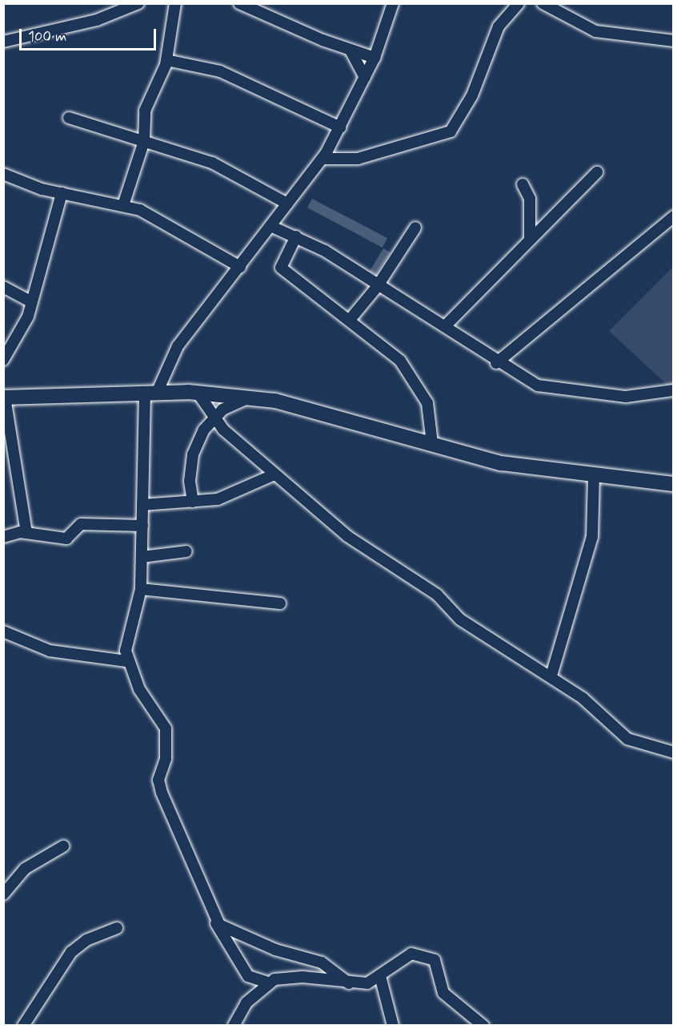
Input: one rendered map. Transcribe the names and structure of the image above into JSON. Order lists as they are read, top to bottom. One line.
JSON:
{"scale_bar":"100 m"}
